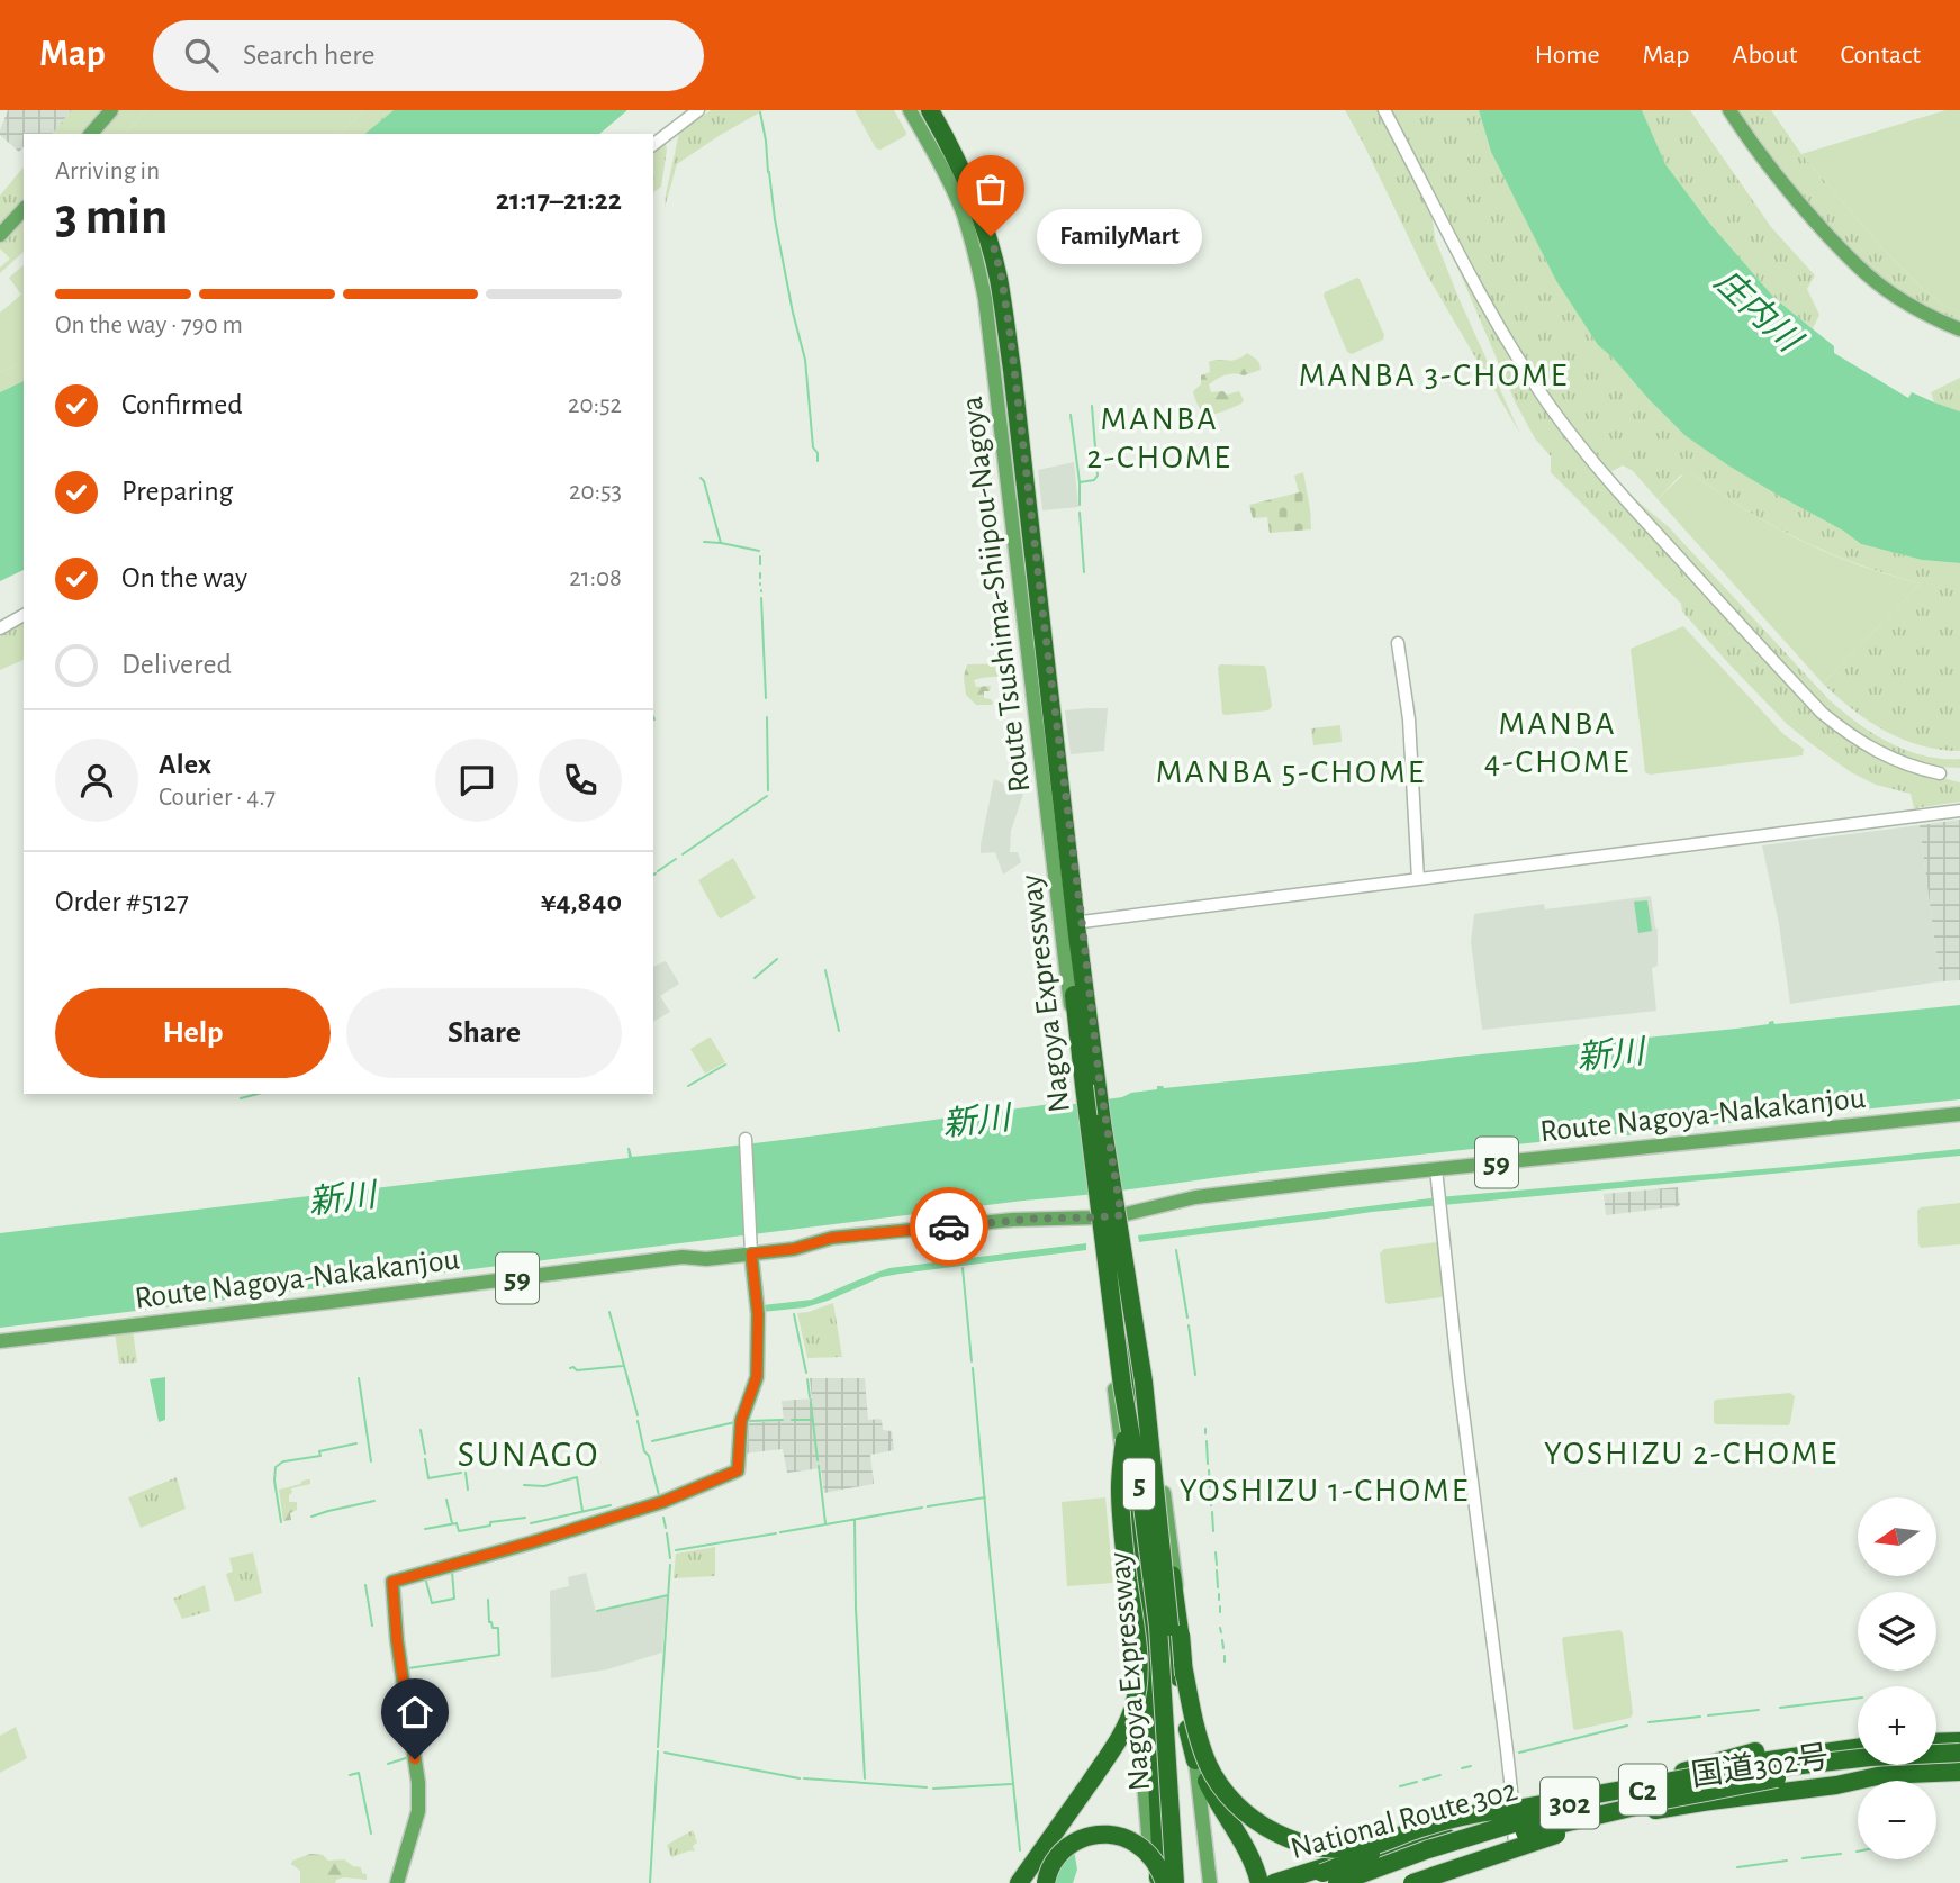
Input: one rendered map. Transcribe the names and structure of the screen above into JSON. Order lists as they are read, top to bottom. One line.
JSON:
{"streets":{"highway":["Nagoya Expressway","5","国道302号","C2","302","National Route 302"],"main road":["Route Tsushima-Shiipou-Nagoya","Route Nagoya-Nakakanjou","59"]},"crossings":[["Route Tsushima-Shiipou-Nagoya","Route Nagoya-Nakakanjou"]],"districts":["MANBA 3-CHOME","MANBA 2-CHOME","MANBA 4-CHOME","MANBA 5-CHOME","YOSHIZU 2-CHOME","SUNAGO","YOSHIZU 1-CHOME"],"water":["庄内川","新川"],"places":["FamilyMart"],"north":"left","page":{"header":"Map","search":"Search here","nav":["Home","Map","About","Contact"],"heading":["3 min","Arriving in","21:17–21:22"],"panel":["Alex","Courier · 4.7","Order #5127","¥4,840"],"bubble":"FamilyMart","bar":"On the way · 790 m","list":[["Confirmed","20:52"],["Preparing","20:53"],["On the way","21:08"],"Delivered"],"buttons":["Help","Share"],"map_buttons":["+","−"]}}
